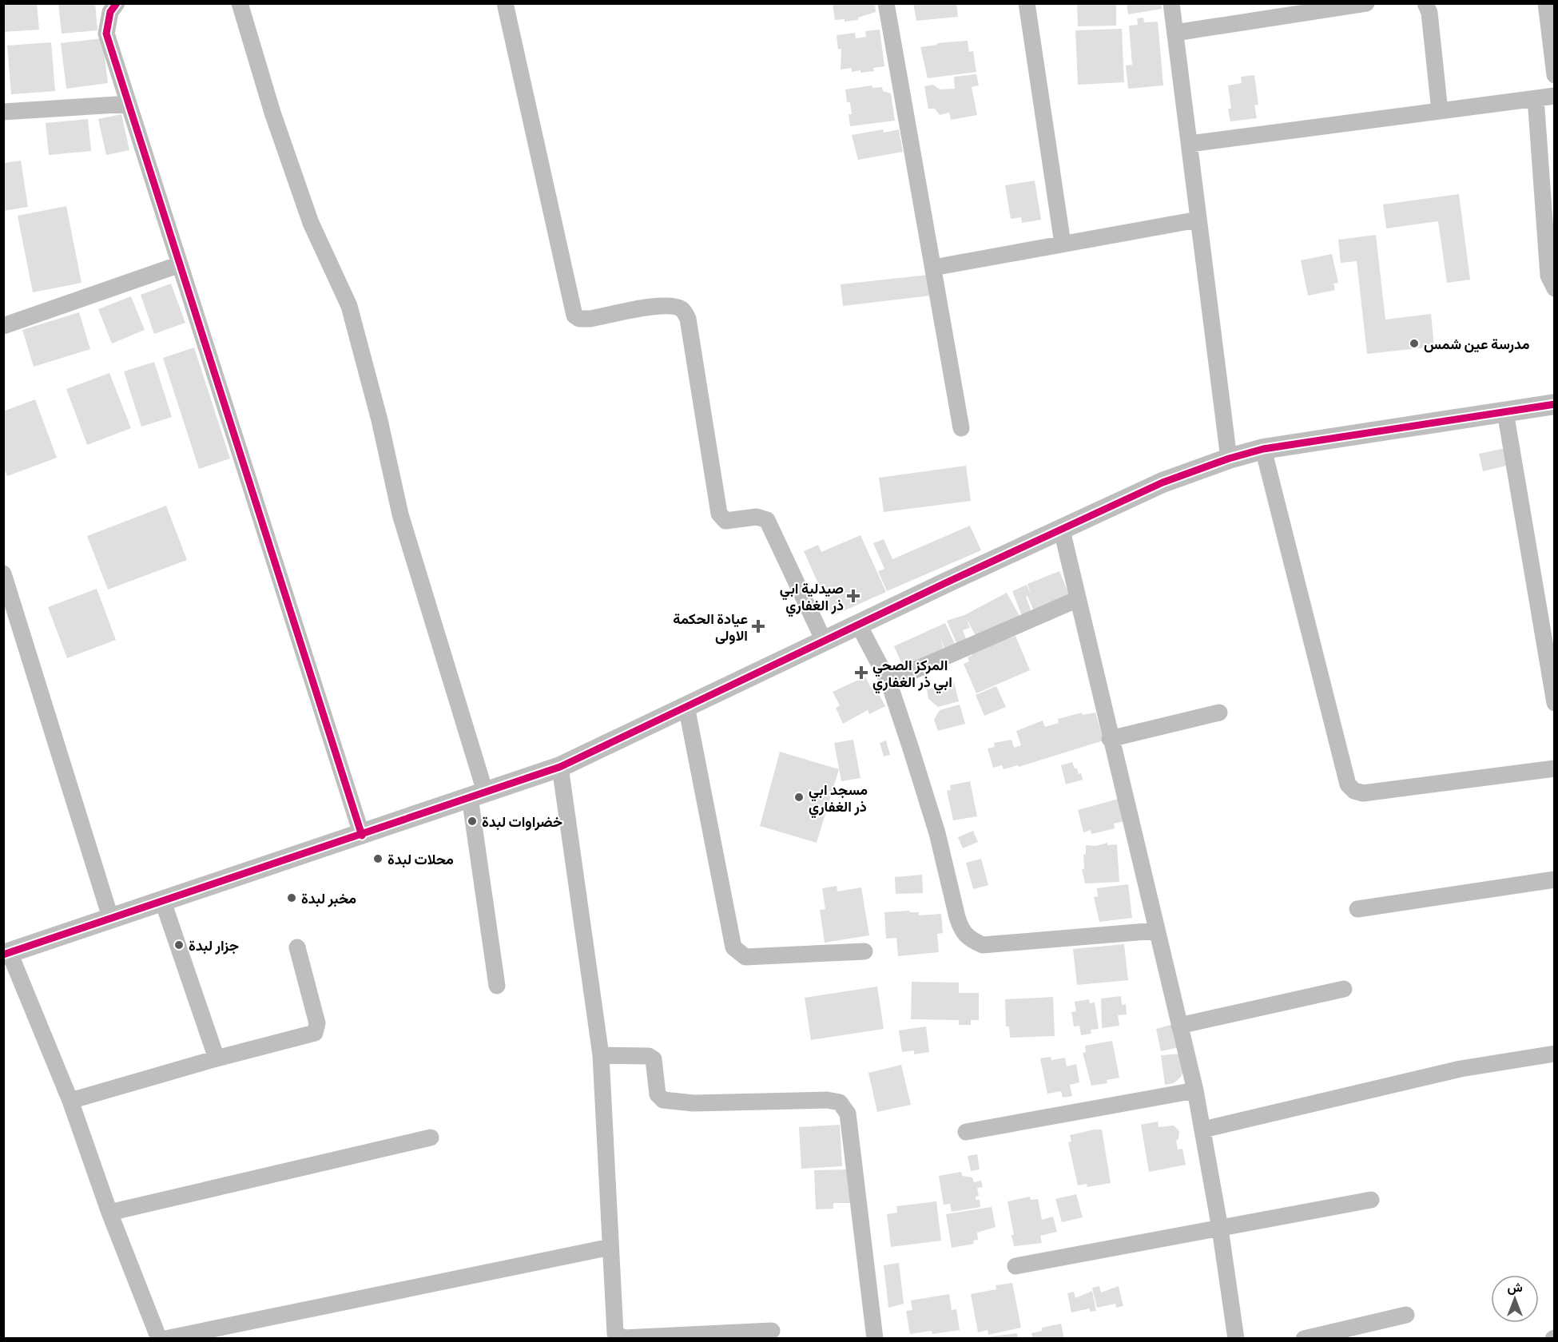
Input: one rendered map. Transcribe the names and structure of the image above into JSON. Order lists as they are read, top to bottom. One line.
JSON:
{"places":{"other":["مدرسة عين شمس","مسجد ابي ذر الغفاري","خضراوات لبدة","محلات لبدة","مخبر لبدة","جزار لبدة"],"health":["صيدلية ابي ذر الغفاري","عيادة الحكمة الاولى","المركز الصحي ابي ذر الغفاري"]},"north":"top"}
